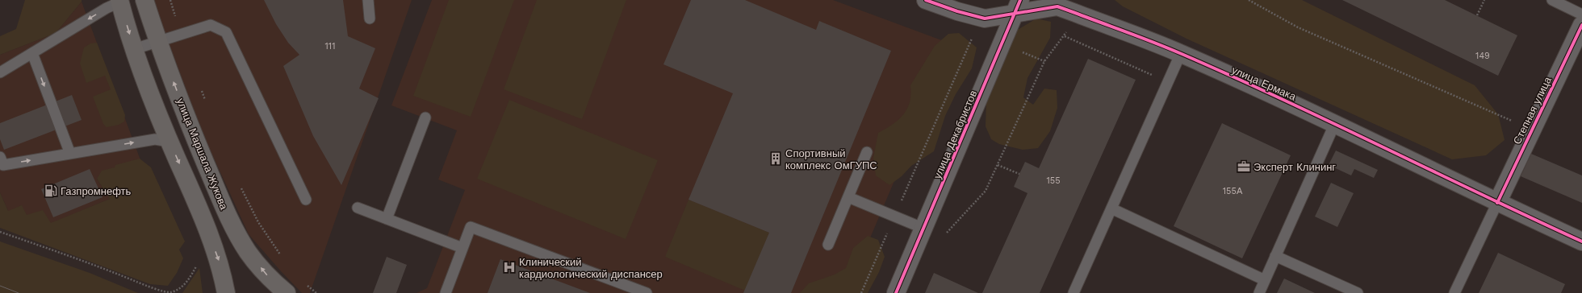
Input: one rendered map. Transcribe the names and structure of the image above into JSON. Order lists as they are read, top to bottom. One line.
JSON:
{"streets":{"main road":["улица Маршала Жукова"],"street":["улица Ермака","Степная улица","улица Декабристов"]},"crossings":[["улица Ермака","Степная улица"],["улица Ермака","улица Декабристов"]],"places":{"building":["Спортивный комплекс ОмГУПС"],"office":["Эксперт Клининг"],"fuel station":["Газпромнефть"],"hospital":["Клинический кардиологический диспансер"]},"house_numbers":["111","149","155","155А"]}
